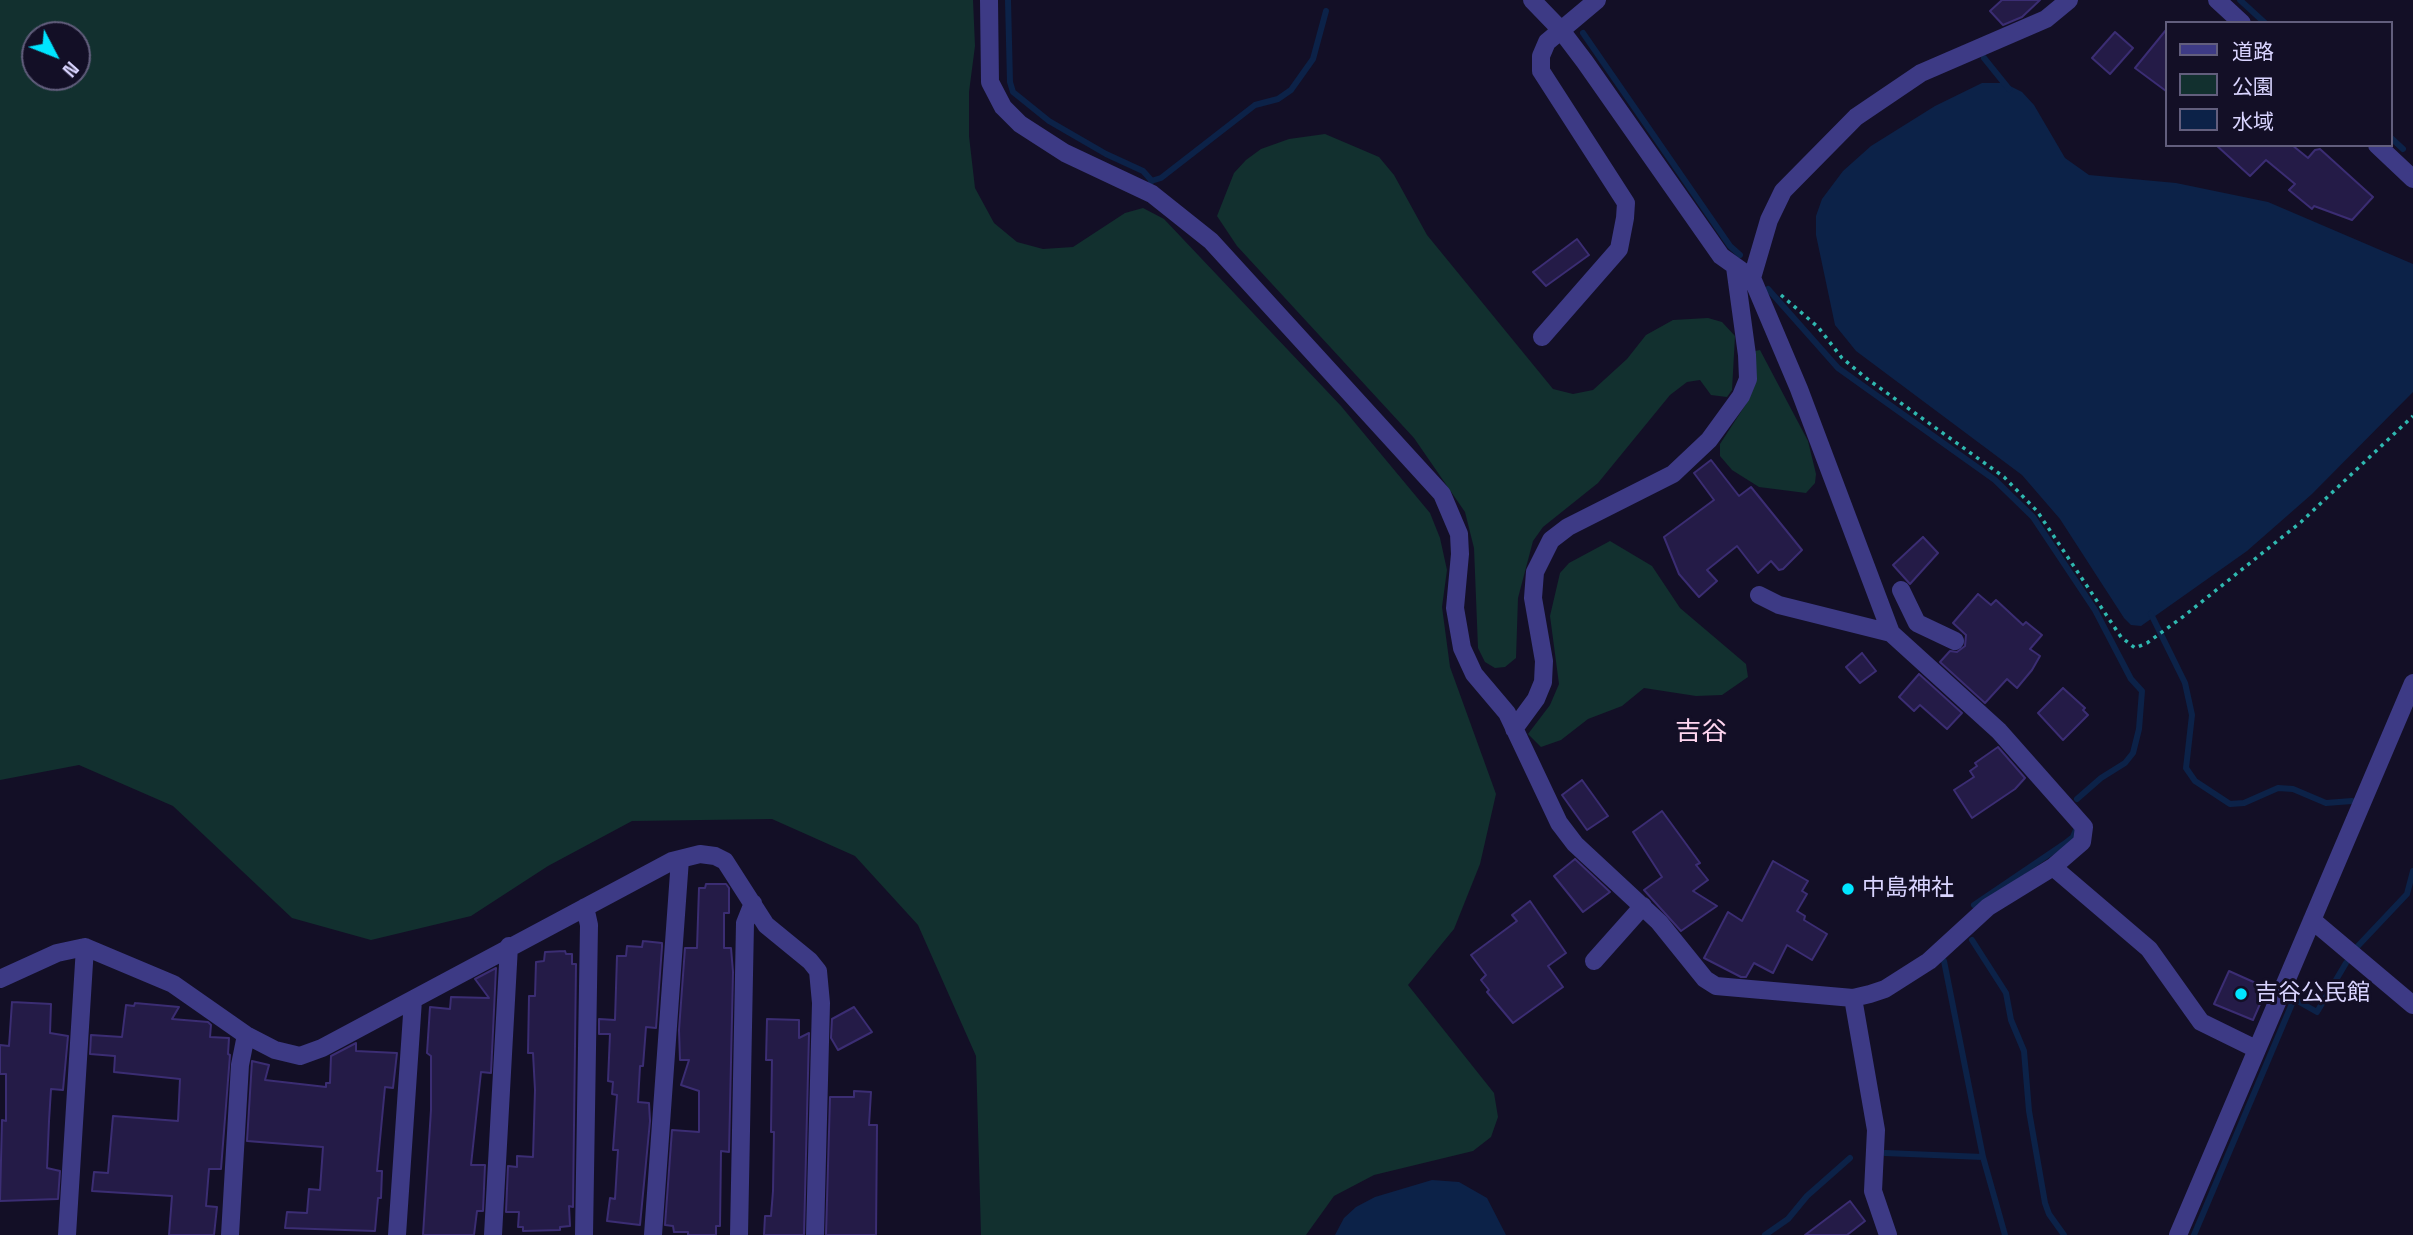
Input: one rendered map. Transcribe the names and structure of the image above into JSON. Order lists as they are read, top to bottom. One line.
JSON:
{"districts":["吉谷"],"places":["中島神社","吉谷公民館"],"legend":["道路","公園","水域"],"north":"bottom right"}
